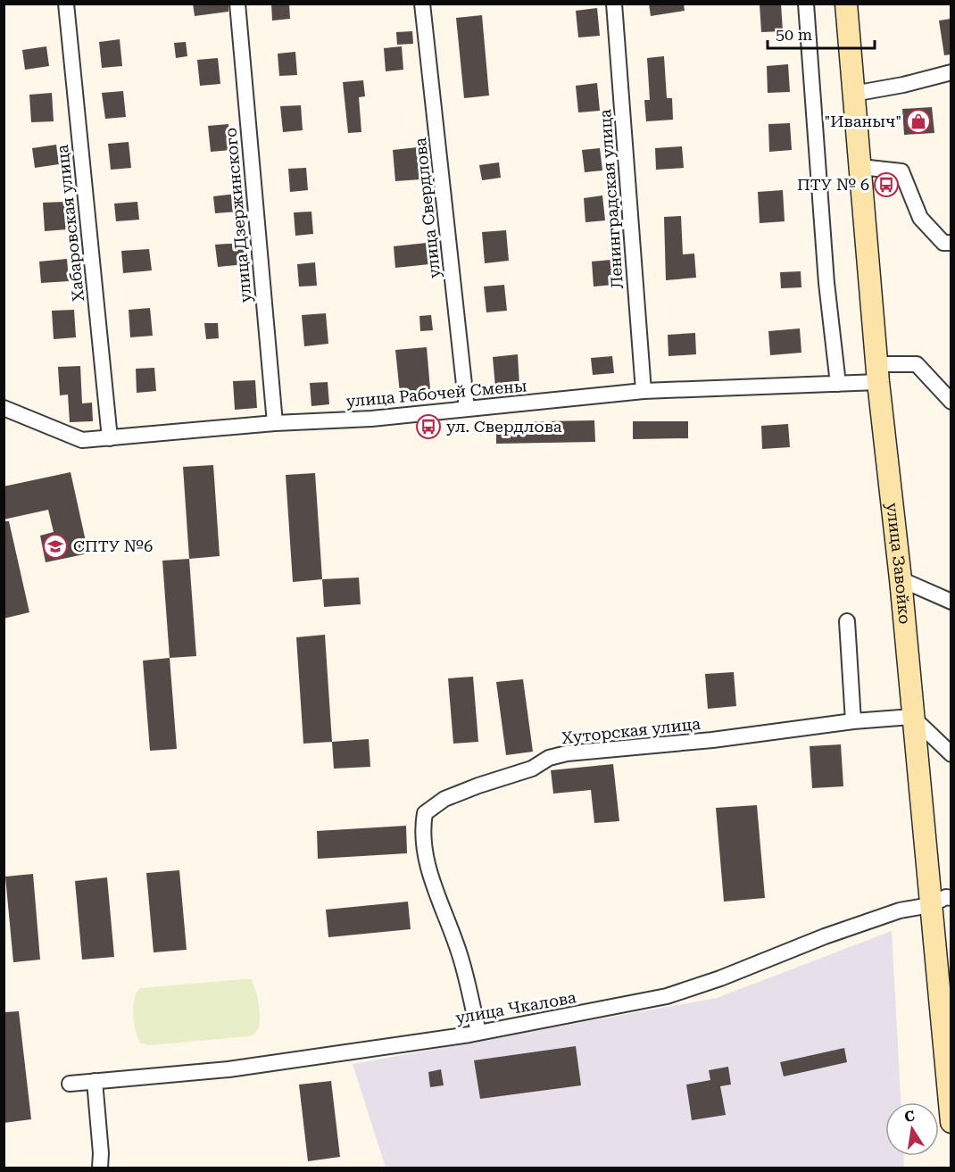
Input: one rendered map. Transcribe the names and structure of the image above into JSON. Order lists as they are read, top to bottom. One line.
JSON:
{"streets":{"main road":["улица Завойко"],"street":["Ленинградская улица","улица Свердлова","улица Дзержинского","Хабаровская улица","улица Рабочей Смены","Хуторская улица","улица Чкалова"]},"crossings":[["Ленинградская улица","улица Рабочей Смены"],["улица Свердлова","улица Рабочей Смены"],["улица Дзержинского","улица Рабочей Смены"],["Хабаровская улица","улица Рабочей Смены"],["улица Рабочей Смены","улица Завойко"],["улица Завойко","улица Чкалова"],["Хуторская улица","улица Чкалова"]],"places":{"shop":["\"Иваныч\""],"bus stop":["ПТУ № 6","ул. Свердлова"],"school or university":["СПТУ №6"]},"scale_bar":"50 m","north":"top"}
